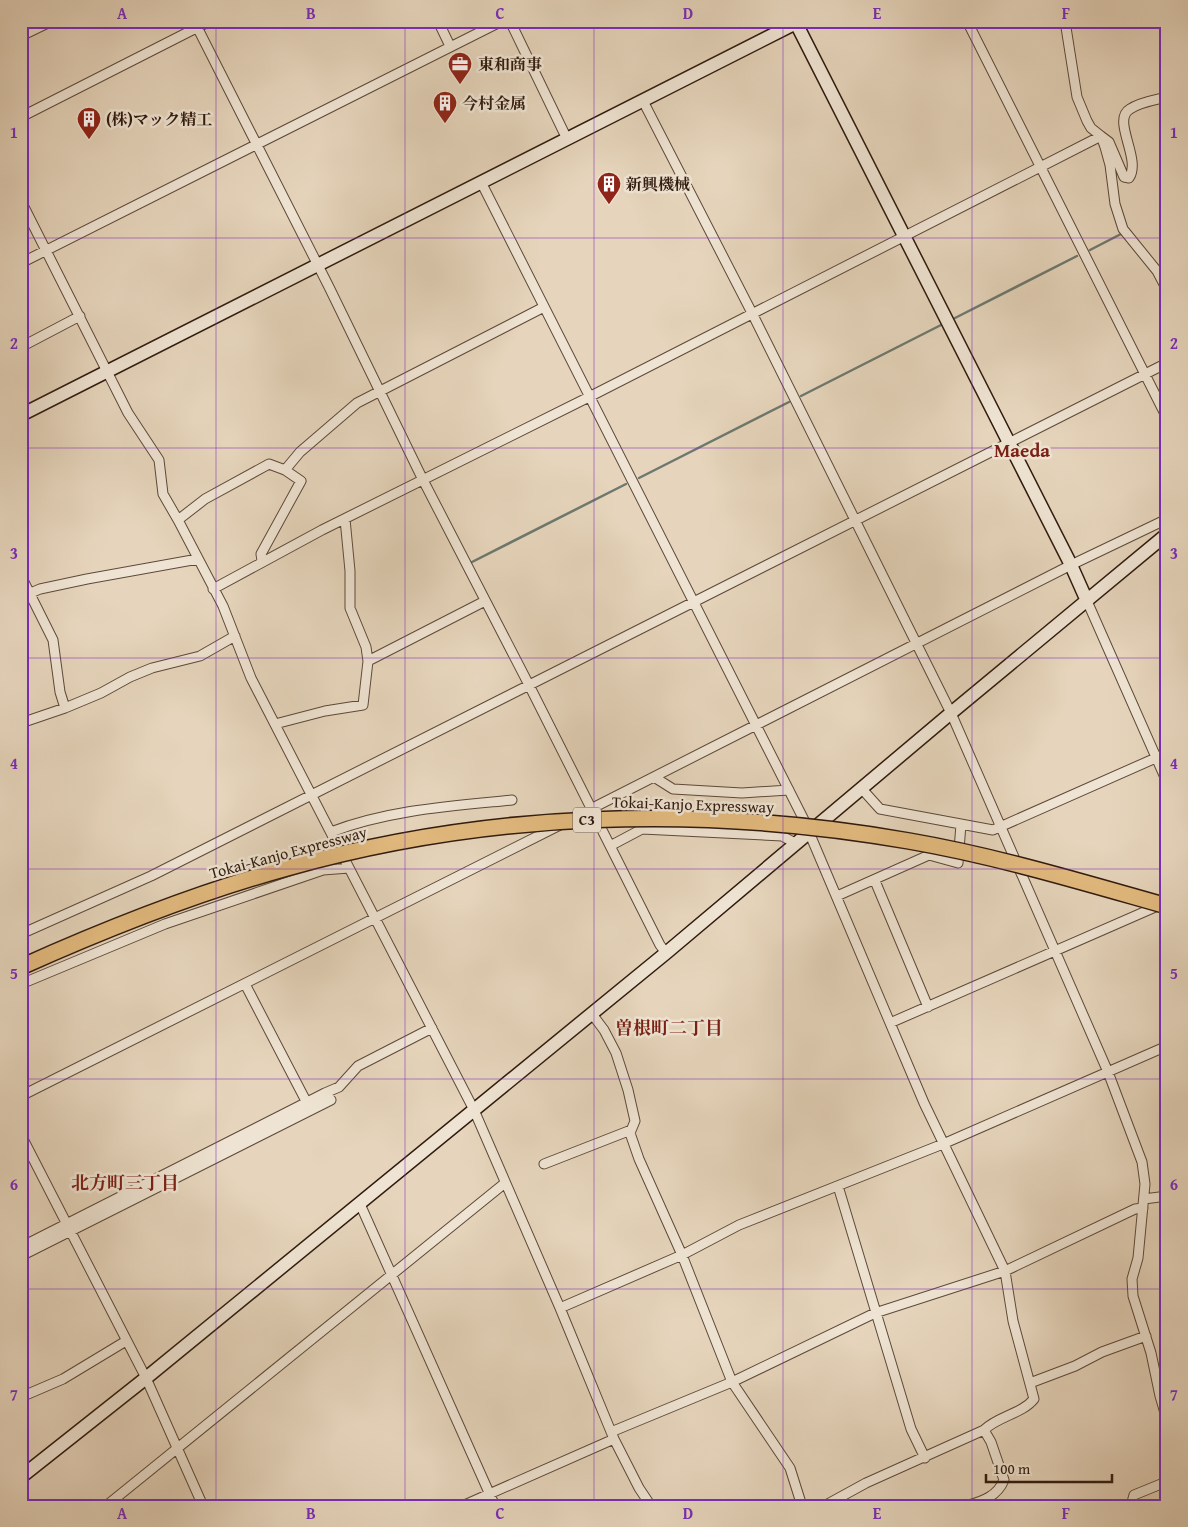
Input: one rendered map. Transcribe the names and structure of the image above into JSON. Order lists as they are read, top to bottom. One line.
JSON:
{"streets":{"highway":["Tokai-Kanjo Expressway","C3"]},"districts":["Maeda","曽根町二丁目","北方町三丁目"],"places":{"office":["東和商事"],"building":["今村金属","(株)マック精工","新興機械"]},"scale_bar":"100 m","grid":{"columns":["A","B","C","D","E","F"],"rows":["1","2","3","4","5","6","7"]}}
